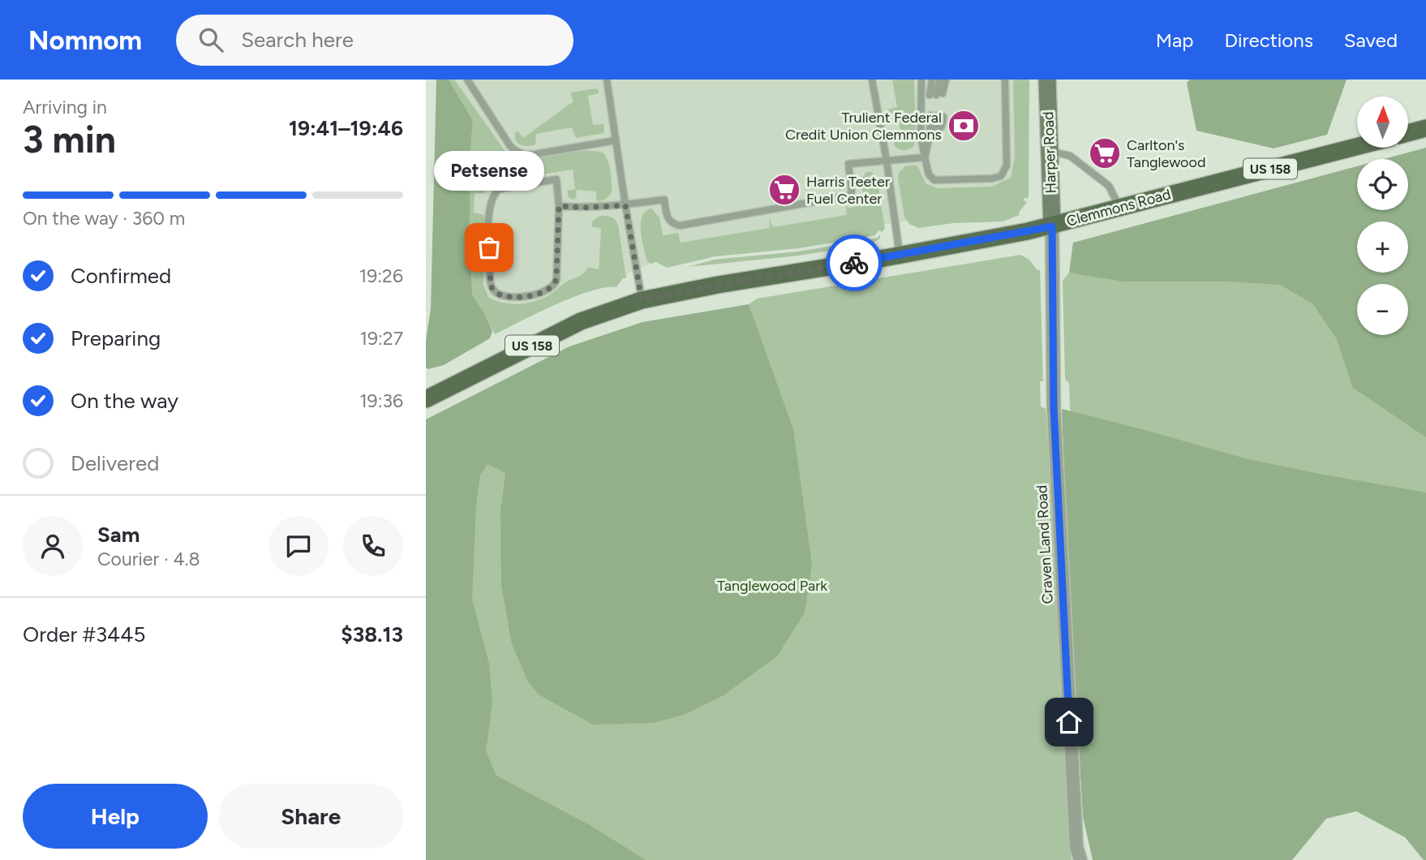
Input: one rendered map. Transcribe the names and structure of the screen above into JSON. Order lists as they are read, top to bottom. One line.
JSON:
{"streets":{"main road":["Harper Road","US 158","Clemmons Road"],"street":["Craven Land Road"]},"crossings":[["Harper Road","Clemmons Road"],["Harper Road","Craven Land Road"],["Clemmons Road","Craven Land Road"]],"parks":["Tanglewood Park"],"places":{"bank":["Trulient Federal Credit Union Clemmons"],"supermarket":["Carlton's Tanglewood","Harris Teeter Fuel Center"],"other":["Petsense"]},"north":"top","page":{"header":"Nomnom","search":"Search here","nav":["Map","Directions","Saved"],"heading":["3 min","Arriving in","19:41–19:46"],"panel":["Sam","Courier · 4.8","Order #3445","$38.13"],"map_buttons":["+","−"],"bubble":"Petsense","bar":"On the way · 360 m","list":[["Confirmed","19:26"],["Preparing","19:27"],["On the way","19:36"],"Delivered"],"buttons":["Help","Share"]}}
